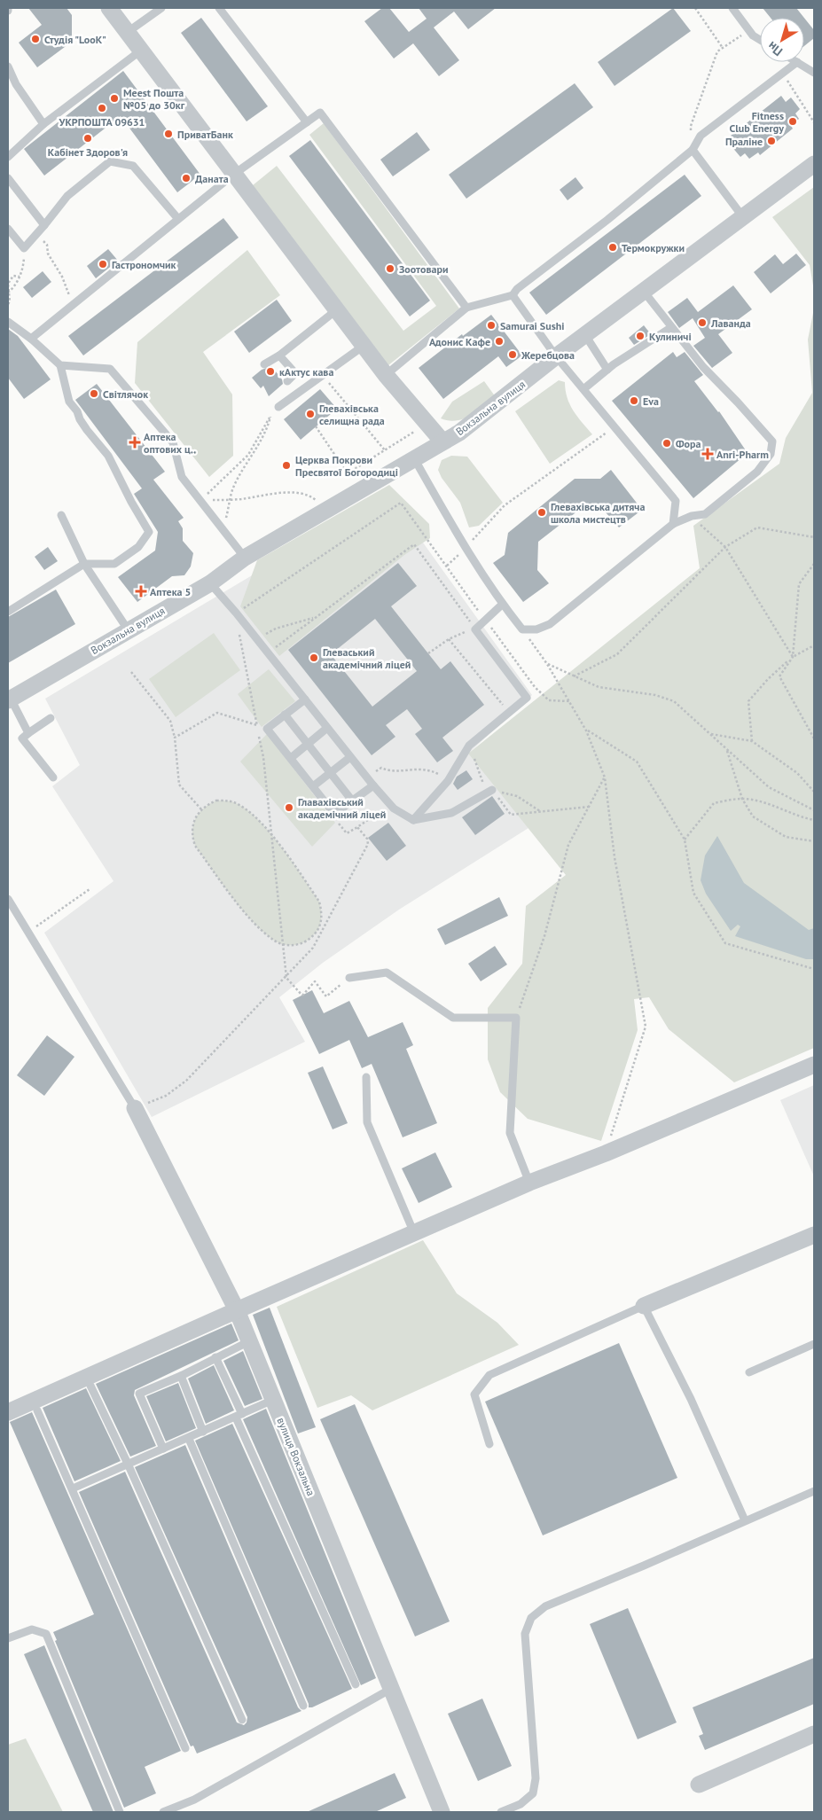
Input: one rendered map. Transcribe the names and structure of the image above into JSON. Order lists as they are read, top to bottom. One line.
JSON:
{"streets":{"street":["Вокзальна вулиця","вулиця Вокзальна"]},"places":{"other":["Студія \"LooK\"","Meest Пошта №05 до 30кг","УКРПОШТА 09631","Fitness Club Energy","ПриватБанк","Кабінет Здоров'я","Праліне","Даната","Термокружки","Гастрономчик","Зоотовари","Лаванда","Samurai Sushi","Кулиничі","Адонис Кафе","Жеребцова","кАктус кава","Світлячок","Eva","Глевахівська селищна рада","Фора","Церква Покрови Пресвятої Богородиці","Глевахівська дитяча школа мистецтв","Глеваський академічний ліцей","Главахівський академічний ліцей"],"health":["Аптека оптових ц‥","Anri-Pharm","Аптека 5"]},"north":"bottom left"}
